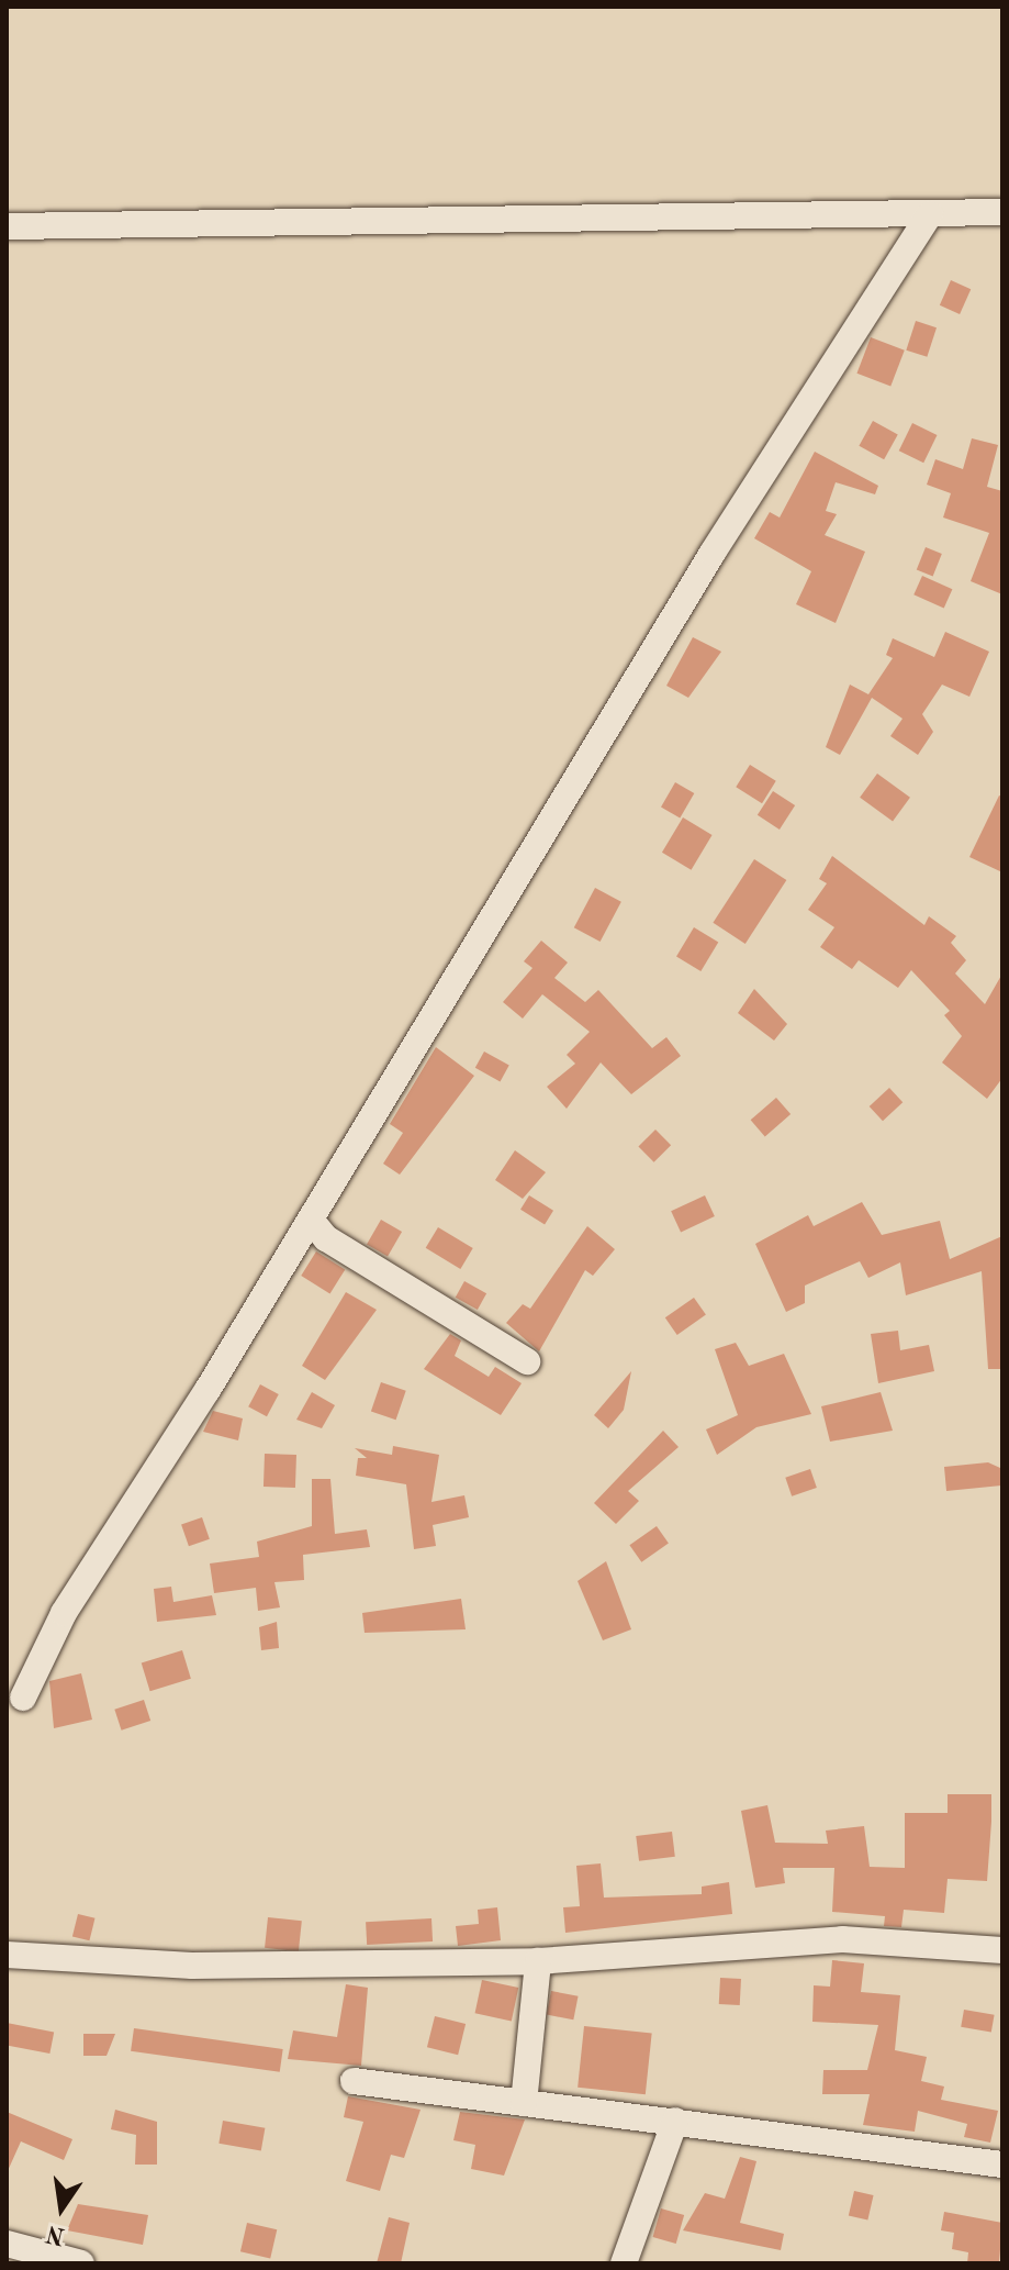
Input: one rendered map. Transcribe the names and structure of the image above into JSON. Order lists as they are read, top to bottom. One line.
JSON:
{"north":"bottom"}
